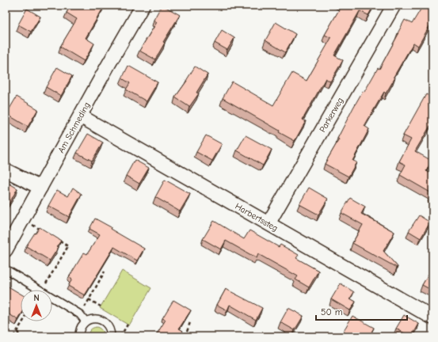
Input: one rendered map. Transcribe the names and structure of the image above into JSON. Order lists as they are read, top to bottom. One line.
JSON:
{"streets":{"street":["Parkerweg","Am Schmeding","Harbertssteg"]},"crossings":[["Parkerweg","Harbertssteg"],["Am Schmeding","Harbertssteg"]],"scale_bar":"50 m","north":"top"}
